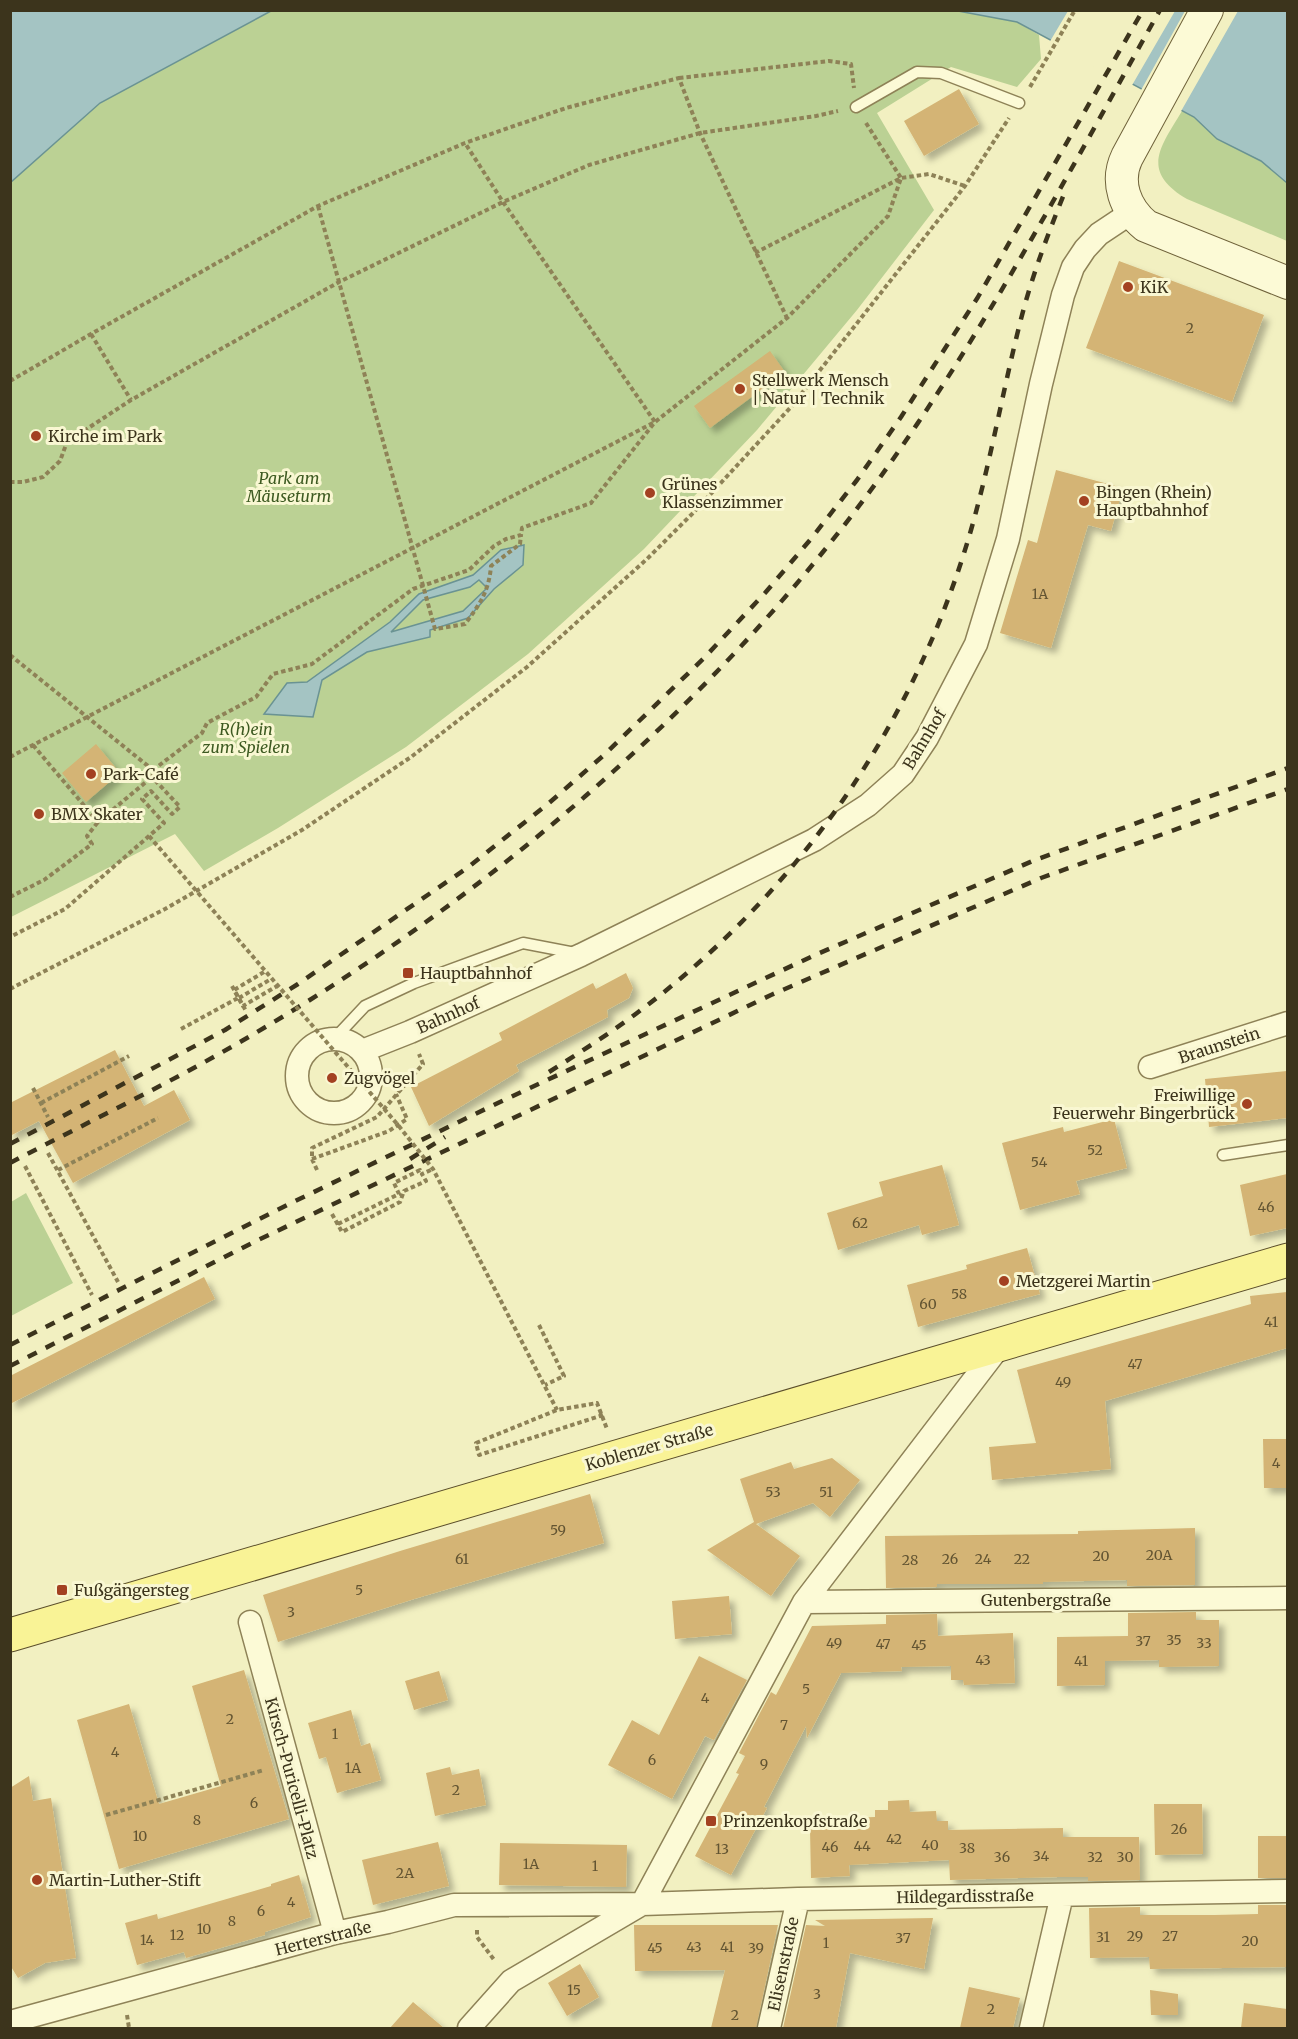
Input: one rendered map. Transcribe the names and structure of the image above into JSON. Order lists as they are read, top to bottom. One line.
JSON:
{"streets":{"main road":["Koblenzer Straße"],"street":["Bahnhof","Braunstein","Gutenbergstraße","Kirsch-Puricelli-Platz","Hildegardisstraße","Herterstraße","Elisenstraße"]},"crossings":[["Kirsch-Puricelli-Platz","Herterstraße"],["Hildegardisstraße","Herterstraße"],["Hildegardisstraße","Elisenstraße"]],"parks":["Park am Mäuseturm","R(h)ein zum Spielen"],"places":{"other":["KiK","Stellwerk Mensch | Natur | Technik","Kirche im Park","Grünes Klassenzimmer","Bingen (Rhein) Hauptbahnhof","Park-Café","BMX Skater","Zugvögel","Freiwillige Feuerwehr Bingerbrück","Metzgerei Martin","Martin-Luther-Stift"],"transit":["Hauptbahnhof","Fußgängersteg","Prinzenkopfstraße"]},"house_numbers":["2","1A","52","54","46","62","58","60","41","47","49","4","53","51","59","20A","20","61","26","24","22","28","5","3","35","37","49","33","47","45","43","41","5","4","2","7","1","4","6","9","1A","2","6","8","26","10","42","40","44","46","38","13","34","36","32","30","1A","1","2A","4","6","8","10","12","29","27","31","37","14","20","1","43","41","45","39","15","3","2","2"]}
